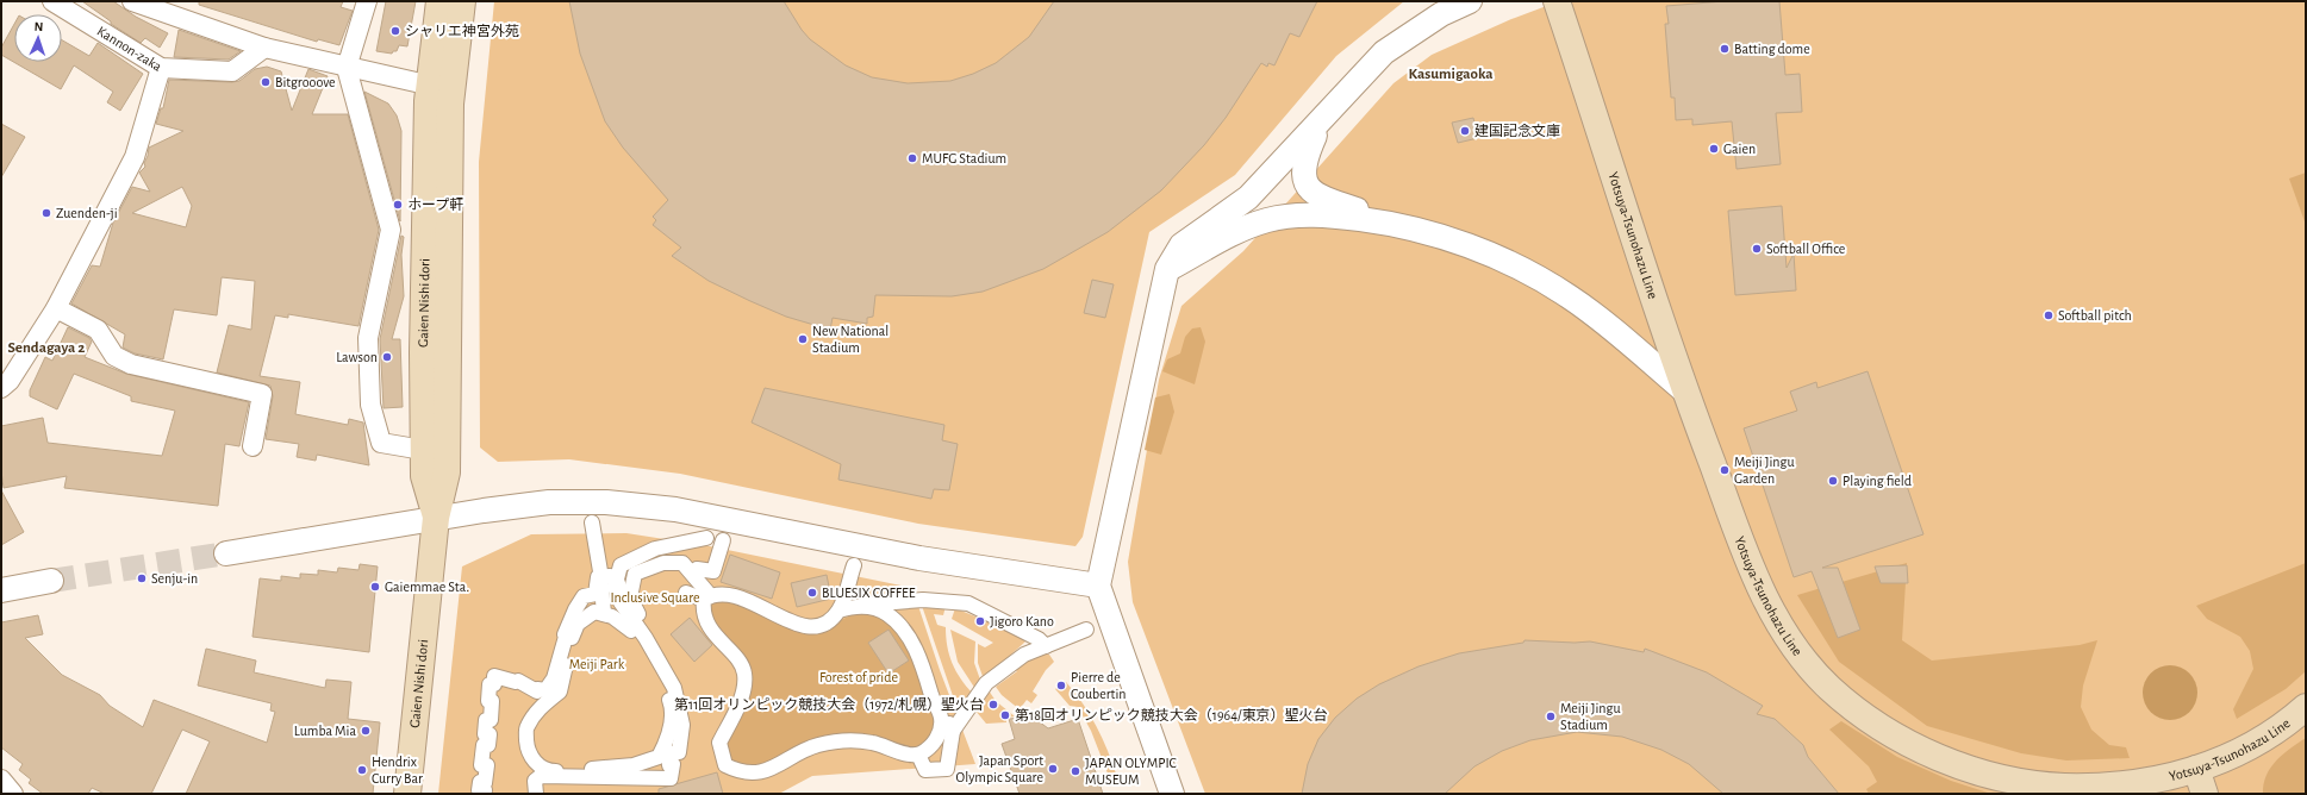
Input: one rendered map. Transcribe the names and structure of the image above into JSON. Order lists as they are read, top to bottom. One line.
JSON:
{"streets":{"main road":["Yotsuya-Tsunohazu Line","Gaien Nishi dori"],"street":["Kannon-zaka"]},"districts":["Kasumigaoka","Sendagaya 2"],"parks":["Inclusive Square","Meiji Park","Forest of pride"],"places":["シャリエ神宮外苑","Batting dome","Bitgrooove","建国記念文庫","Gaien","MUFG Stadium","ホープ軒","Zuenden-ji","Softball Office","Softball pitch","New National Stadium","Lawson","Meiji Jingu Garden","Playing field","Senju-in","Gaiemmae Sta.","BLUESIX COFFEE","Jigoro Kano","Pierre de Coubertin","第11回オリンピック競技大会（1972/札幌）聖火台","第18回オリンピック競技大会（1964/東京）聖火台","Meiji Jingu Stadium","Lumba Mia","Japan Sport Olympic Square","Hendrix Curry Bar","JAPAN OLYMPIC MUSEUM"],"north":"top"}
